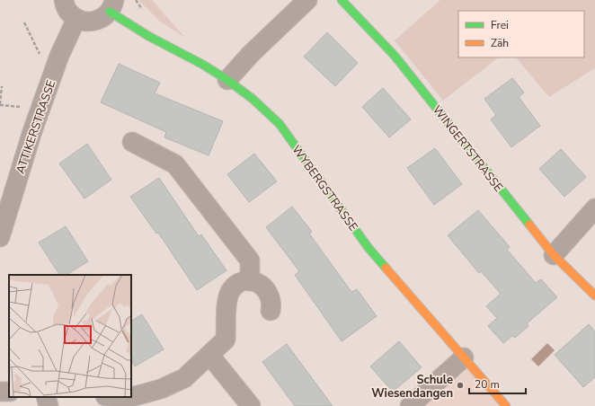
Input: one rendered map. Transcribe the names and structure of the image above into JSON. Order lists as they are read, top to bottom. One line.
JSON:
{"streets":{"street":["ATTIKERSTRASSE","WINGERTSTRASSE","WYBERGSTRASSE"]},"places":["Schule Wiesendangen"],"legend":["Frei","Zäh"],"scale_bar":"20 m"}
